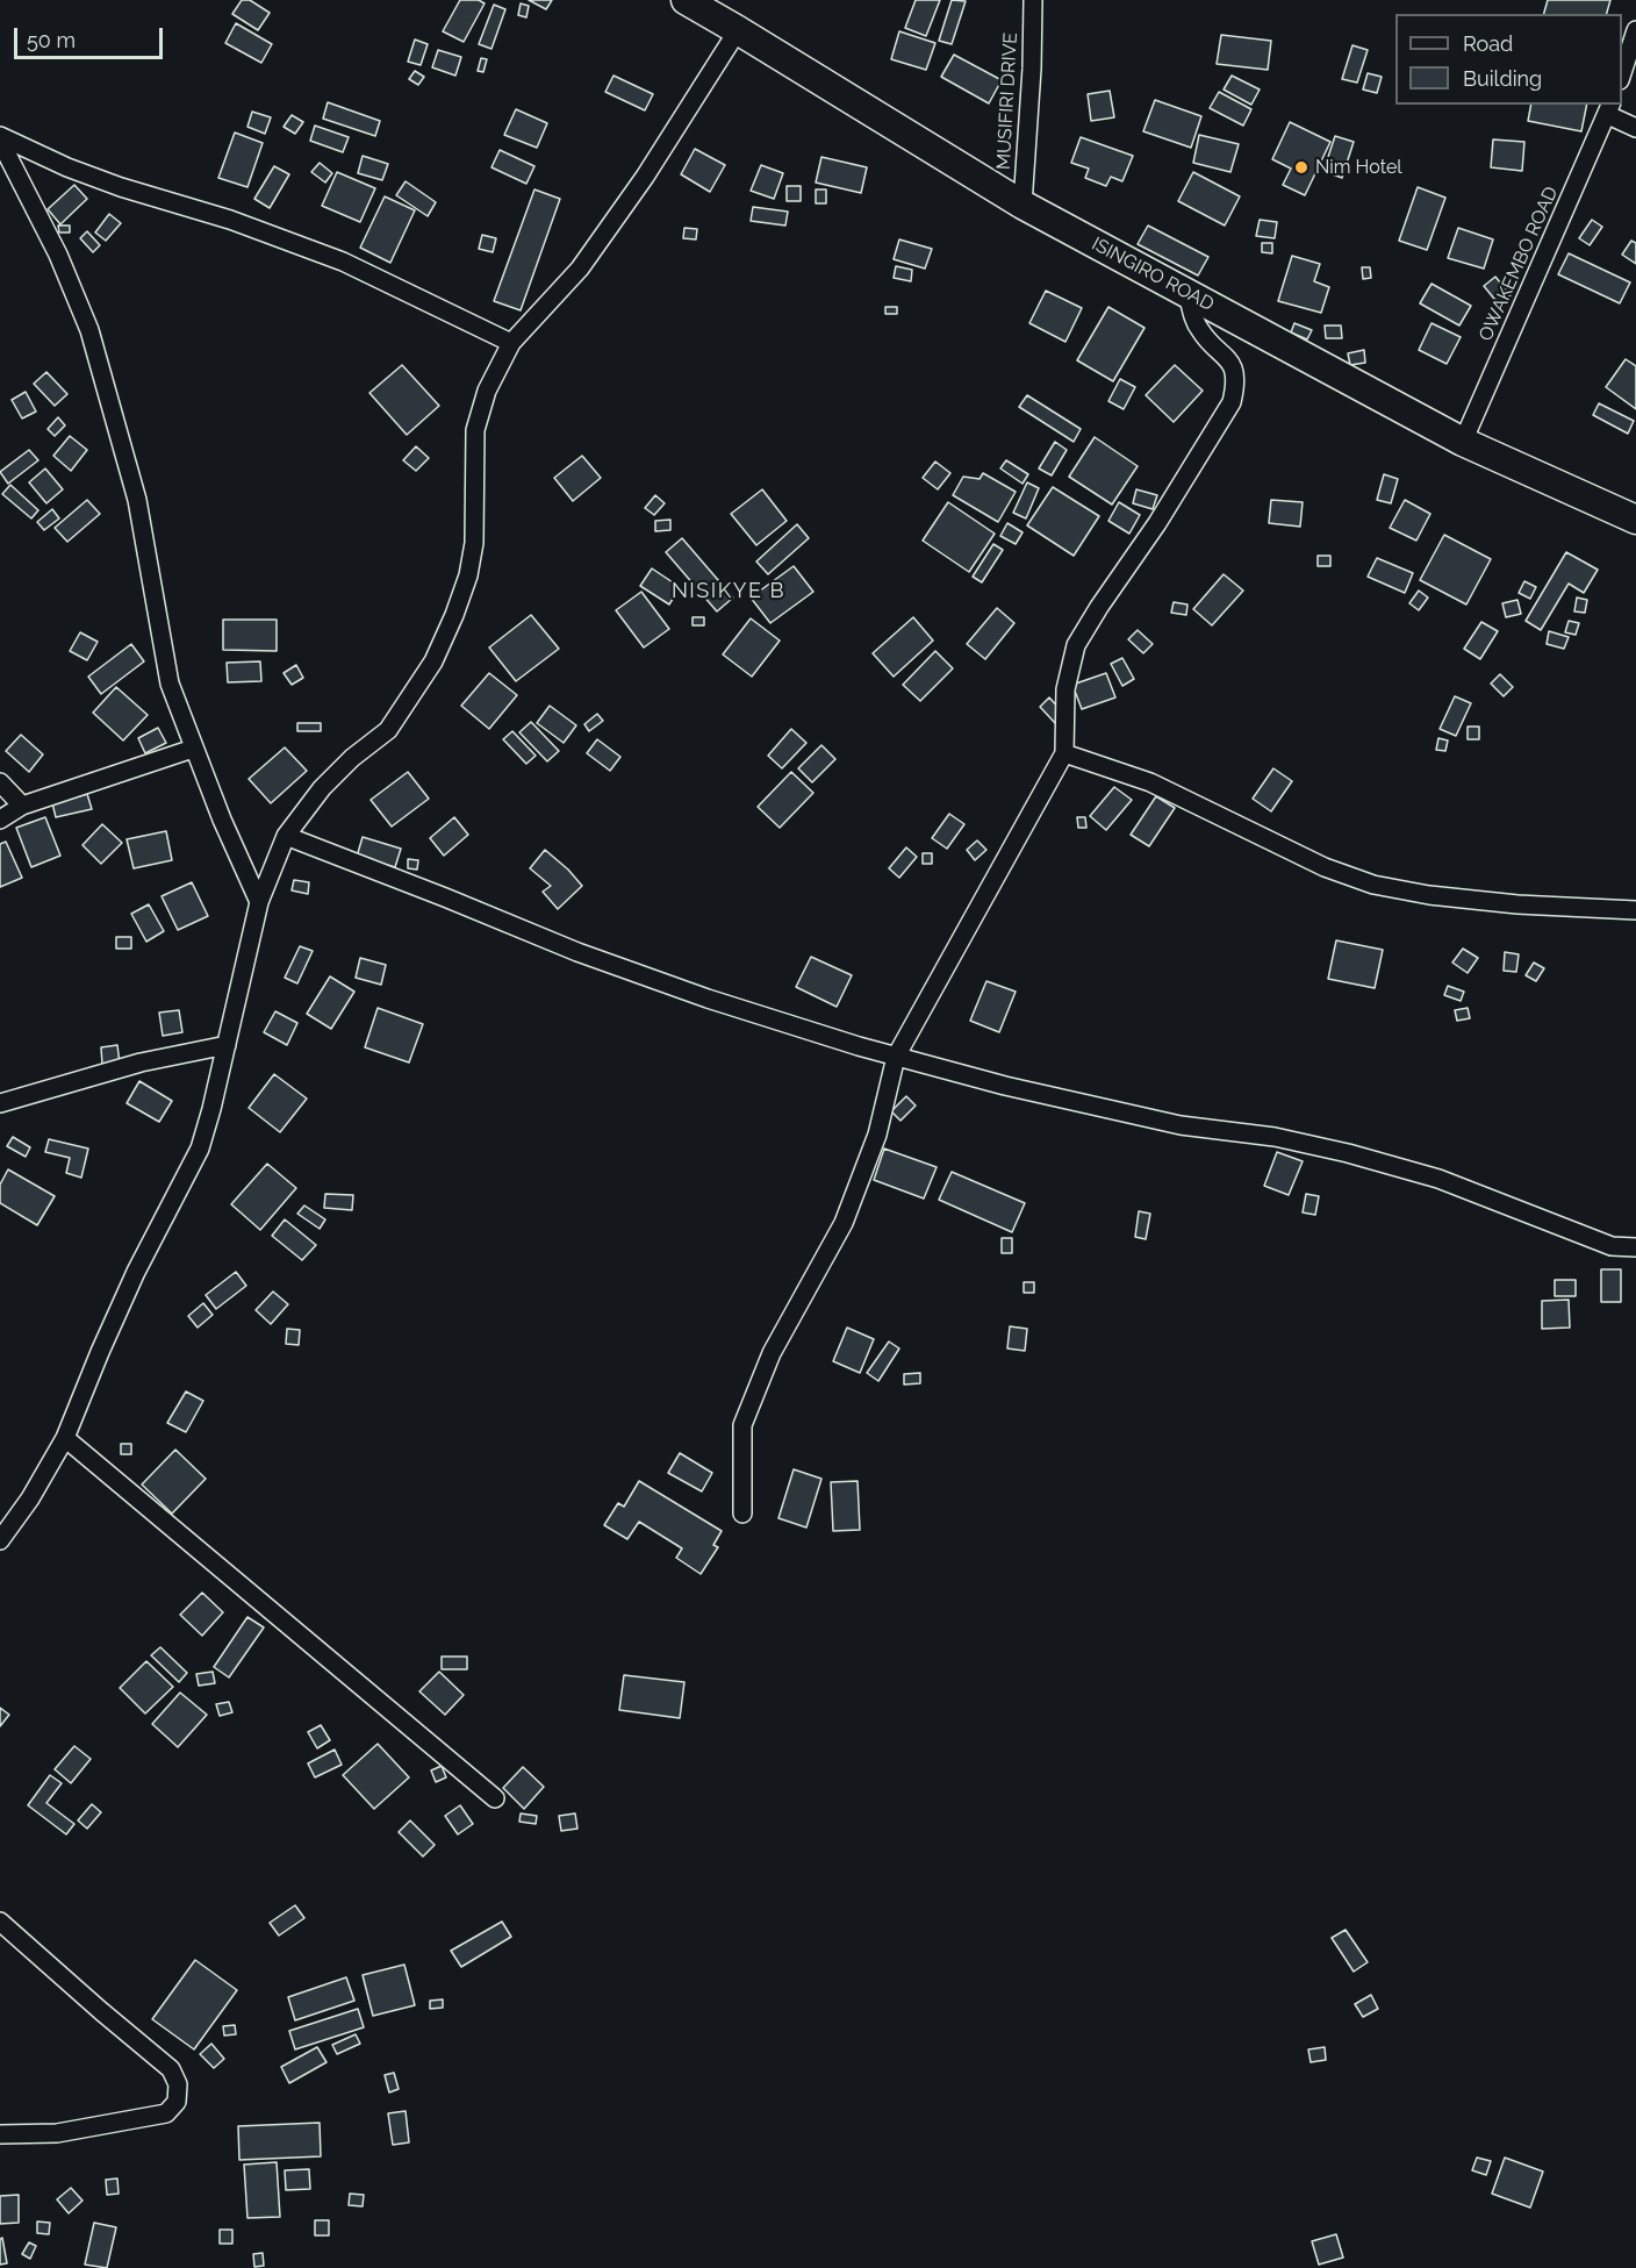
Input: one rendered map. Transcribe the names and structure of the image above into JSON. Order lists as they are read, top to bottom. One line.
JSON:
{"streets":{"main road":["ISINGIRO ROAD"],"street":["MUSIFIRI DRIVE","OWAKEMBO ROAD"]},"crossings":[["MUSIFIRI DRIVE","ISINGIRO ROAD"],["OWAKEMBO ROAD","ISINGIRO ROAD"]],"districts":["NISIKYE B"],"places":["Nim Hotel"],"legend":["Road","Building"],"scale_bar":"50 m"}
